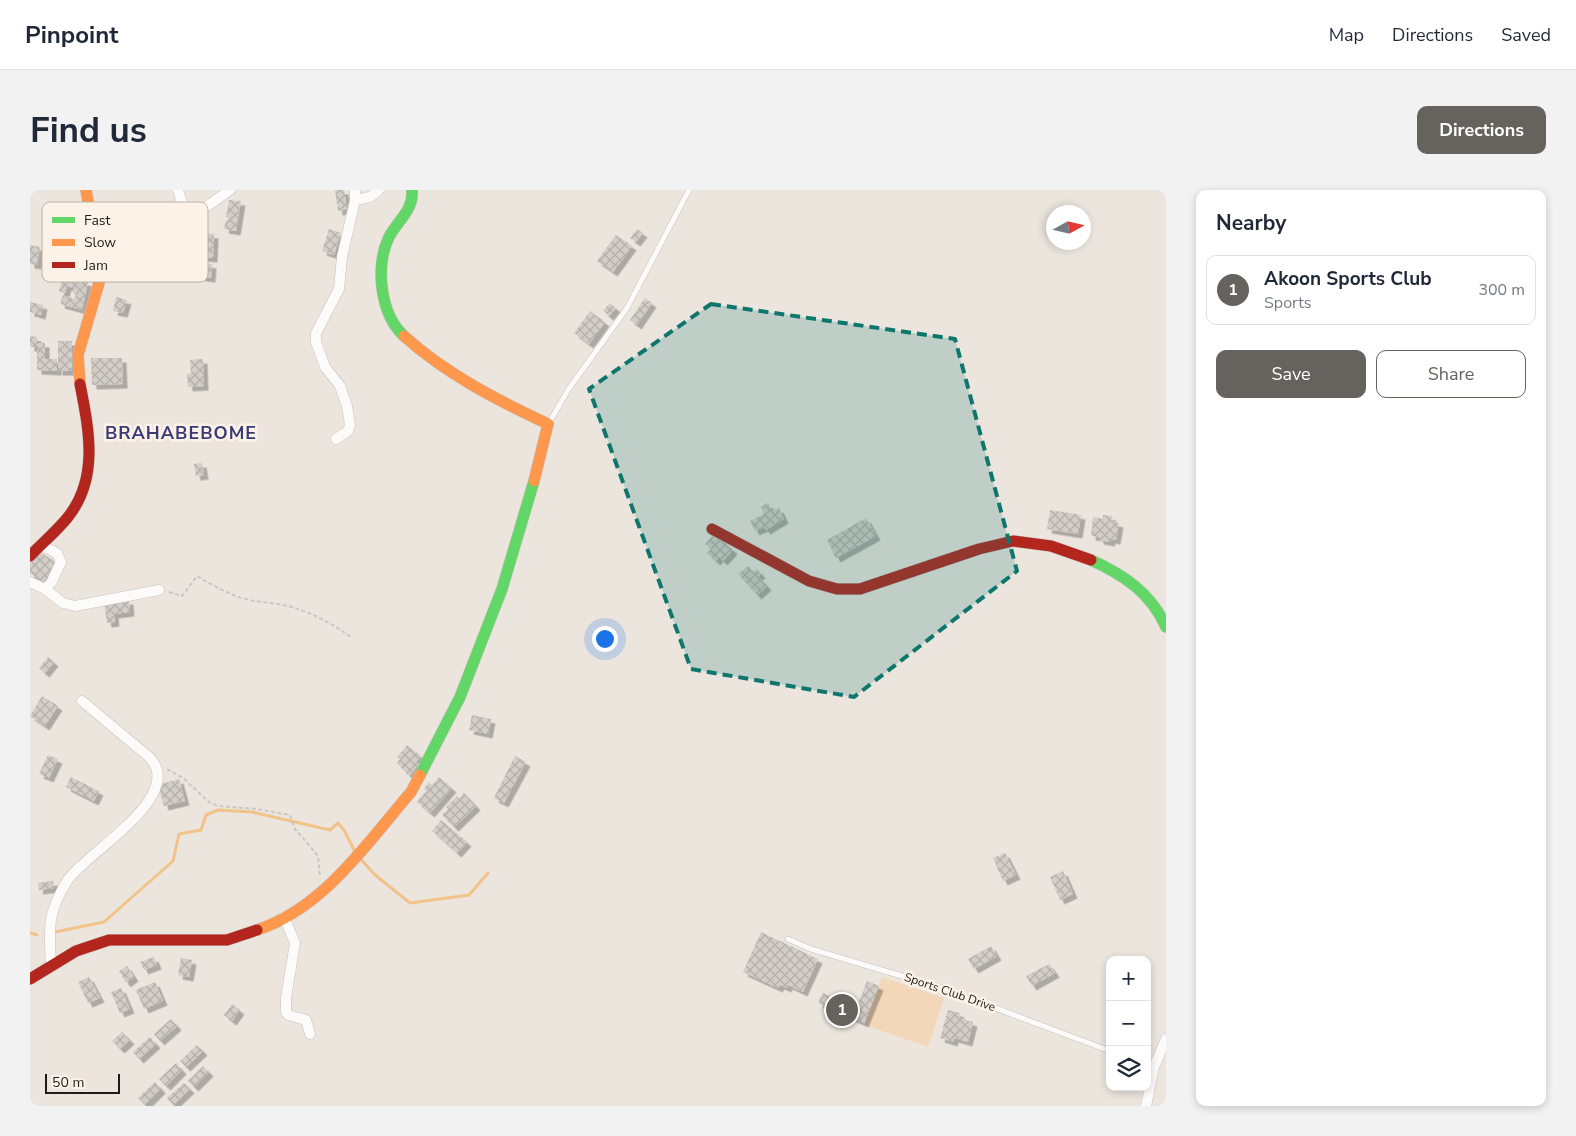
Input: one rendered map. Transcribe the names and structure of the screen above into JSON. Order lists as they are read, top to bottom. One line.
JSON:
{"streets":{"lane":["Sports Club Drive"]},"districts":["BRAHABEBOME"],"legend":["Fast","Slow","Jam"],"scale_bar":"50 m","north":"right","page":{"header":"Pinpoint","nav":["Map","Directions","Saved"],"buttons":["Directions",["Save","Share"]],"title":"Find us","heading":"Nearby","list":[{"mark":"1","name":"Akoon Sports Club","note":"Sports","value":"300 m"}],"map_buttons":["+","−"],"pins":"1","scale":"50 m"}}
